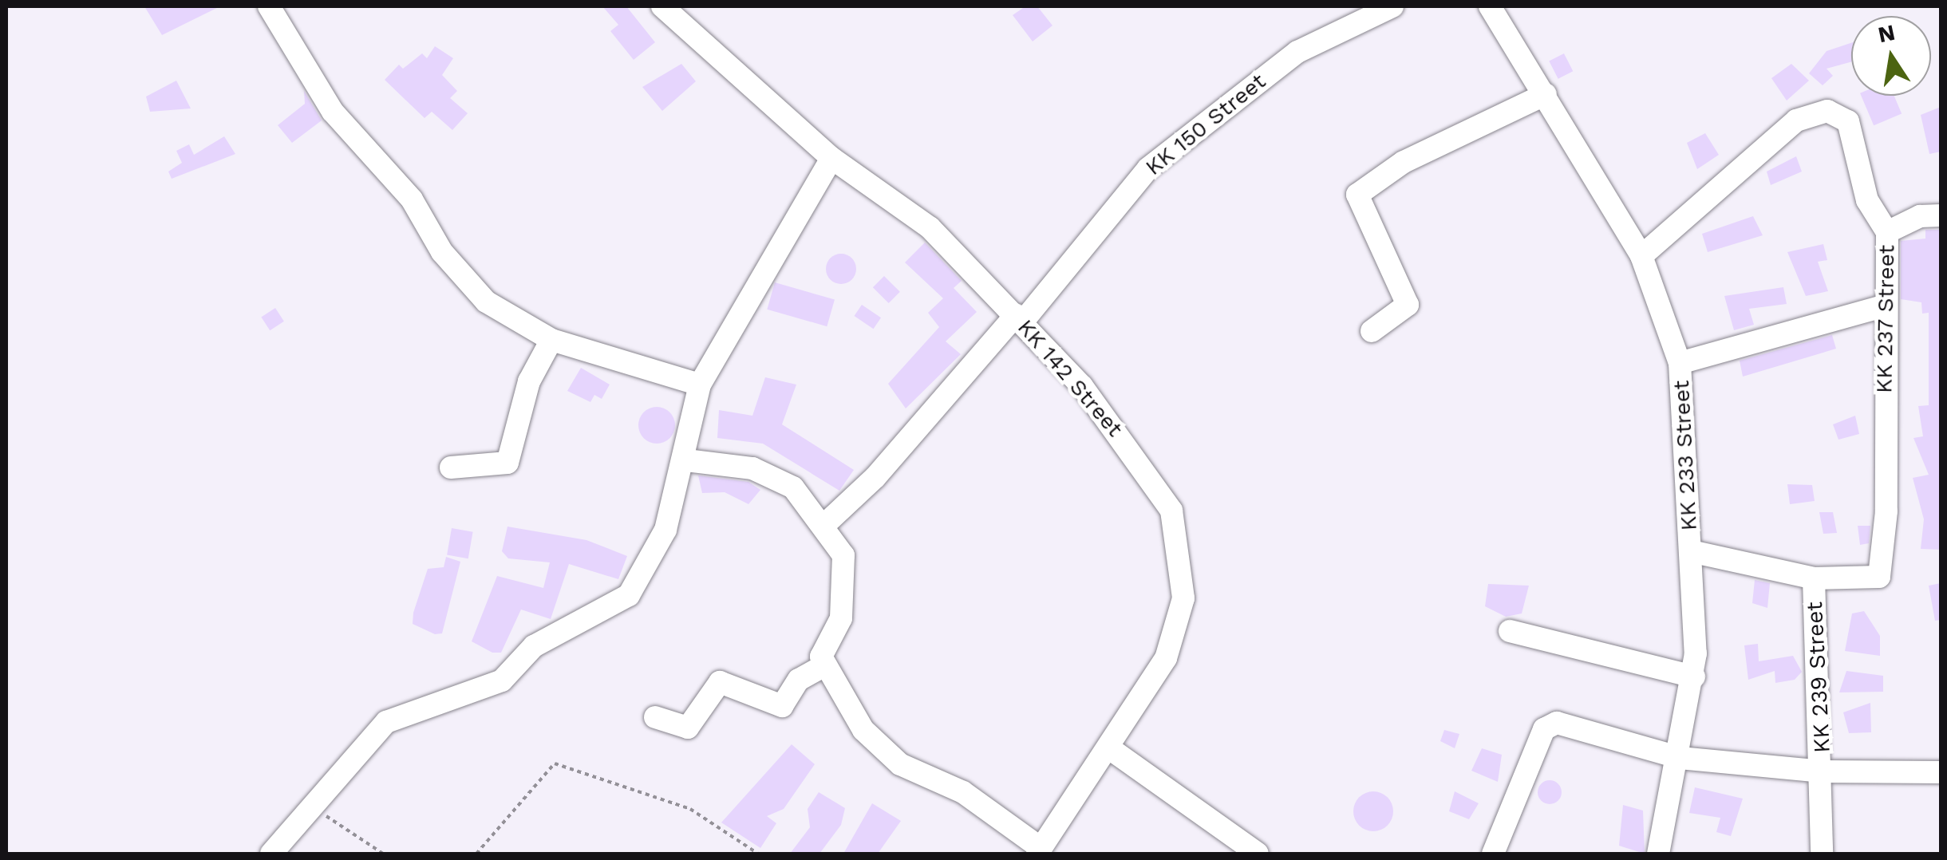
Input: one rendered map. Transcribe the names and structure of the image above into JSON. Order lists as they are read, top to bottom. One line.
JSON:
{"streets":{"street":["KK 150 Street","KK 237 Street","KK 142 Street","KK 233 Street","KK 239 Street"]},"crossings":[["KK 150 Street","KK 142 Street"],["KK 237 Street","KK 233 Street"],["KK 237 Street","KK 239 Street"],["KK 233 Street","KK 239 Street"]],"north":"top"}
